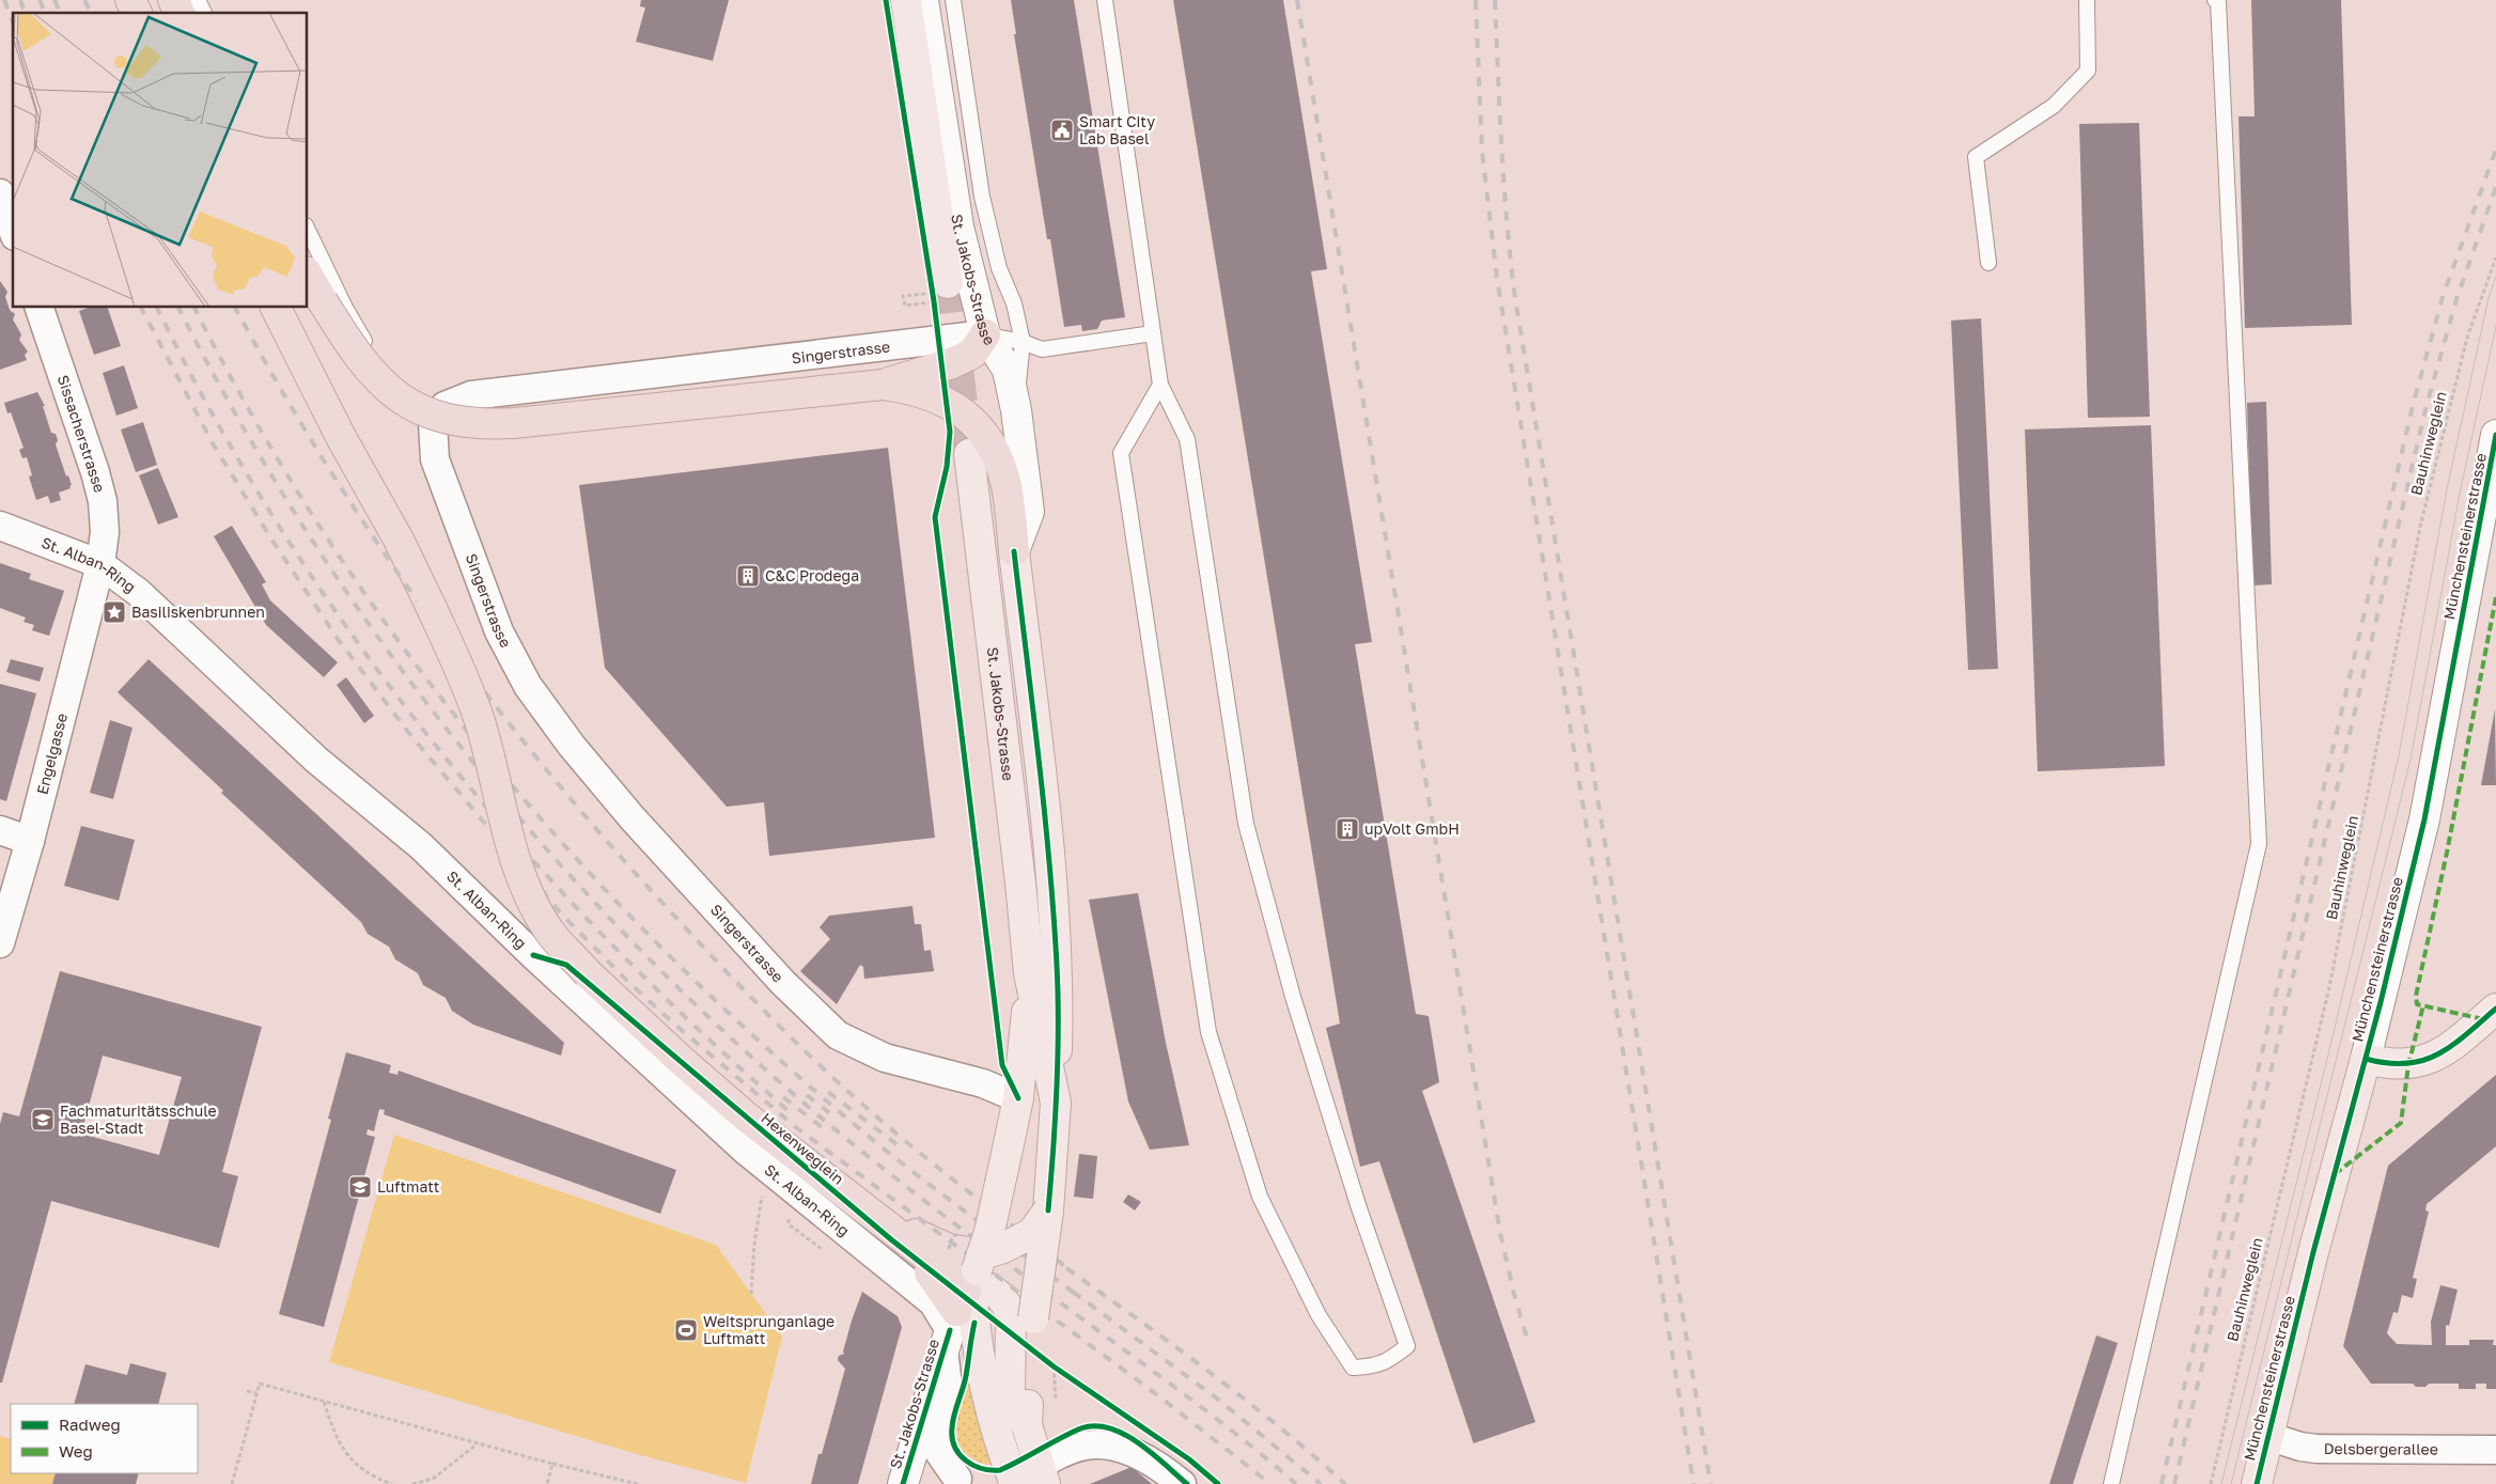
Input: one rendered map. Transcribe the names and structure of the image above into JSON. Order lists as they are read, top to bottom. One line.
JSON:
{"streets":{"main road":["St. Jakobs-Strasse","Münchensteinerstrasse"],"street":["Singerstrasse","Sissacherstrasse","St. Alban-Ring","Engelgasse","Delsbergerallee"],"path":["Bauhinweglein"],"cycle path":["Hexenweglein"]},"crossings":[["St. Jakobs-Strasse","Singerstrasse"],["St. Jakobs-Strasse","St. Alban-Ring"],["Sissacherstrasse","St. Alban-Ring"],["Sissacherstrasse","Engelgasse"],["Münchensteinerstrasse","Delsbergerallee"],["St. Alban-Ring","Engelgasse"]],"places":{"public building":["Smart City Lab Basel"],"building":["C&C Prodega","upVolt GmbH"],"place":["Basiliskenbrunnen"],"school or university":["Fachmaturitätsschule Basel-Stadt","Luftmatt"],"sports":["Weitsprunganlage Luftmatt"]},"legend":["Radweg","Weg"]}
